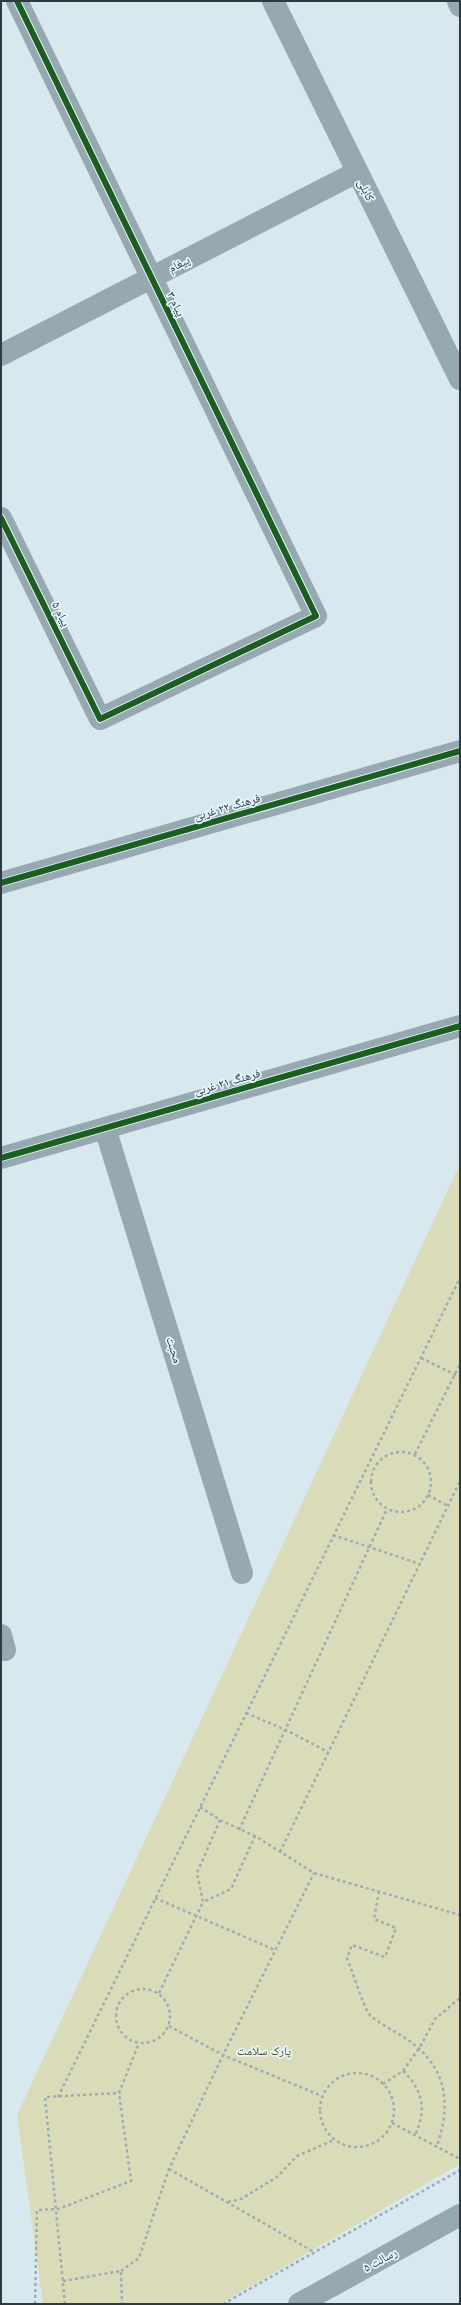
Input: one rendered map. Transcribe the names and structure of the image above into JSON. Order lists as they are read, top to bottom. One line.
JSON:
{"streets":{"street":["کابلی","پیغام","پیام ۳","پیام ۵","فرهنگ ۲۲ غربی","فرهنگ ۲۱ غربی","محبت","رسالت ۵"]},"crossings":[["کابلی","پیغام"],["پیغام","پیام ۳"],["پیام ۳","پیام ۵"],["فرهنگ ۲۱ غربی","محبت"]],"parks":["پارک سلامت"]}
